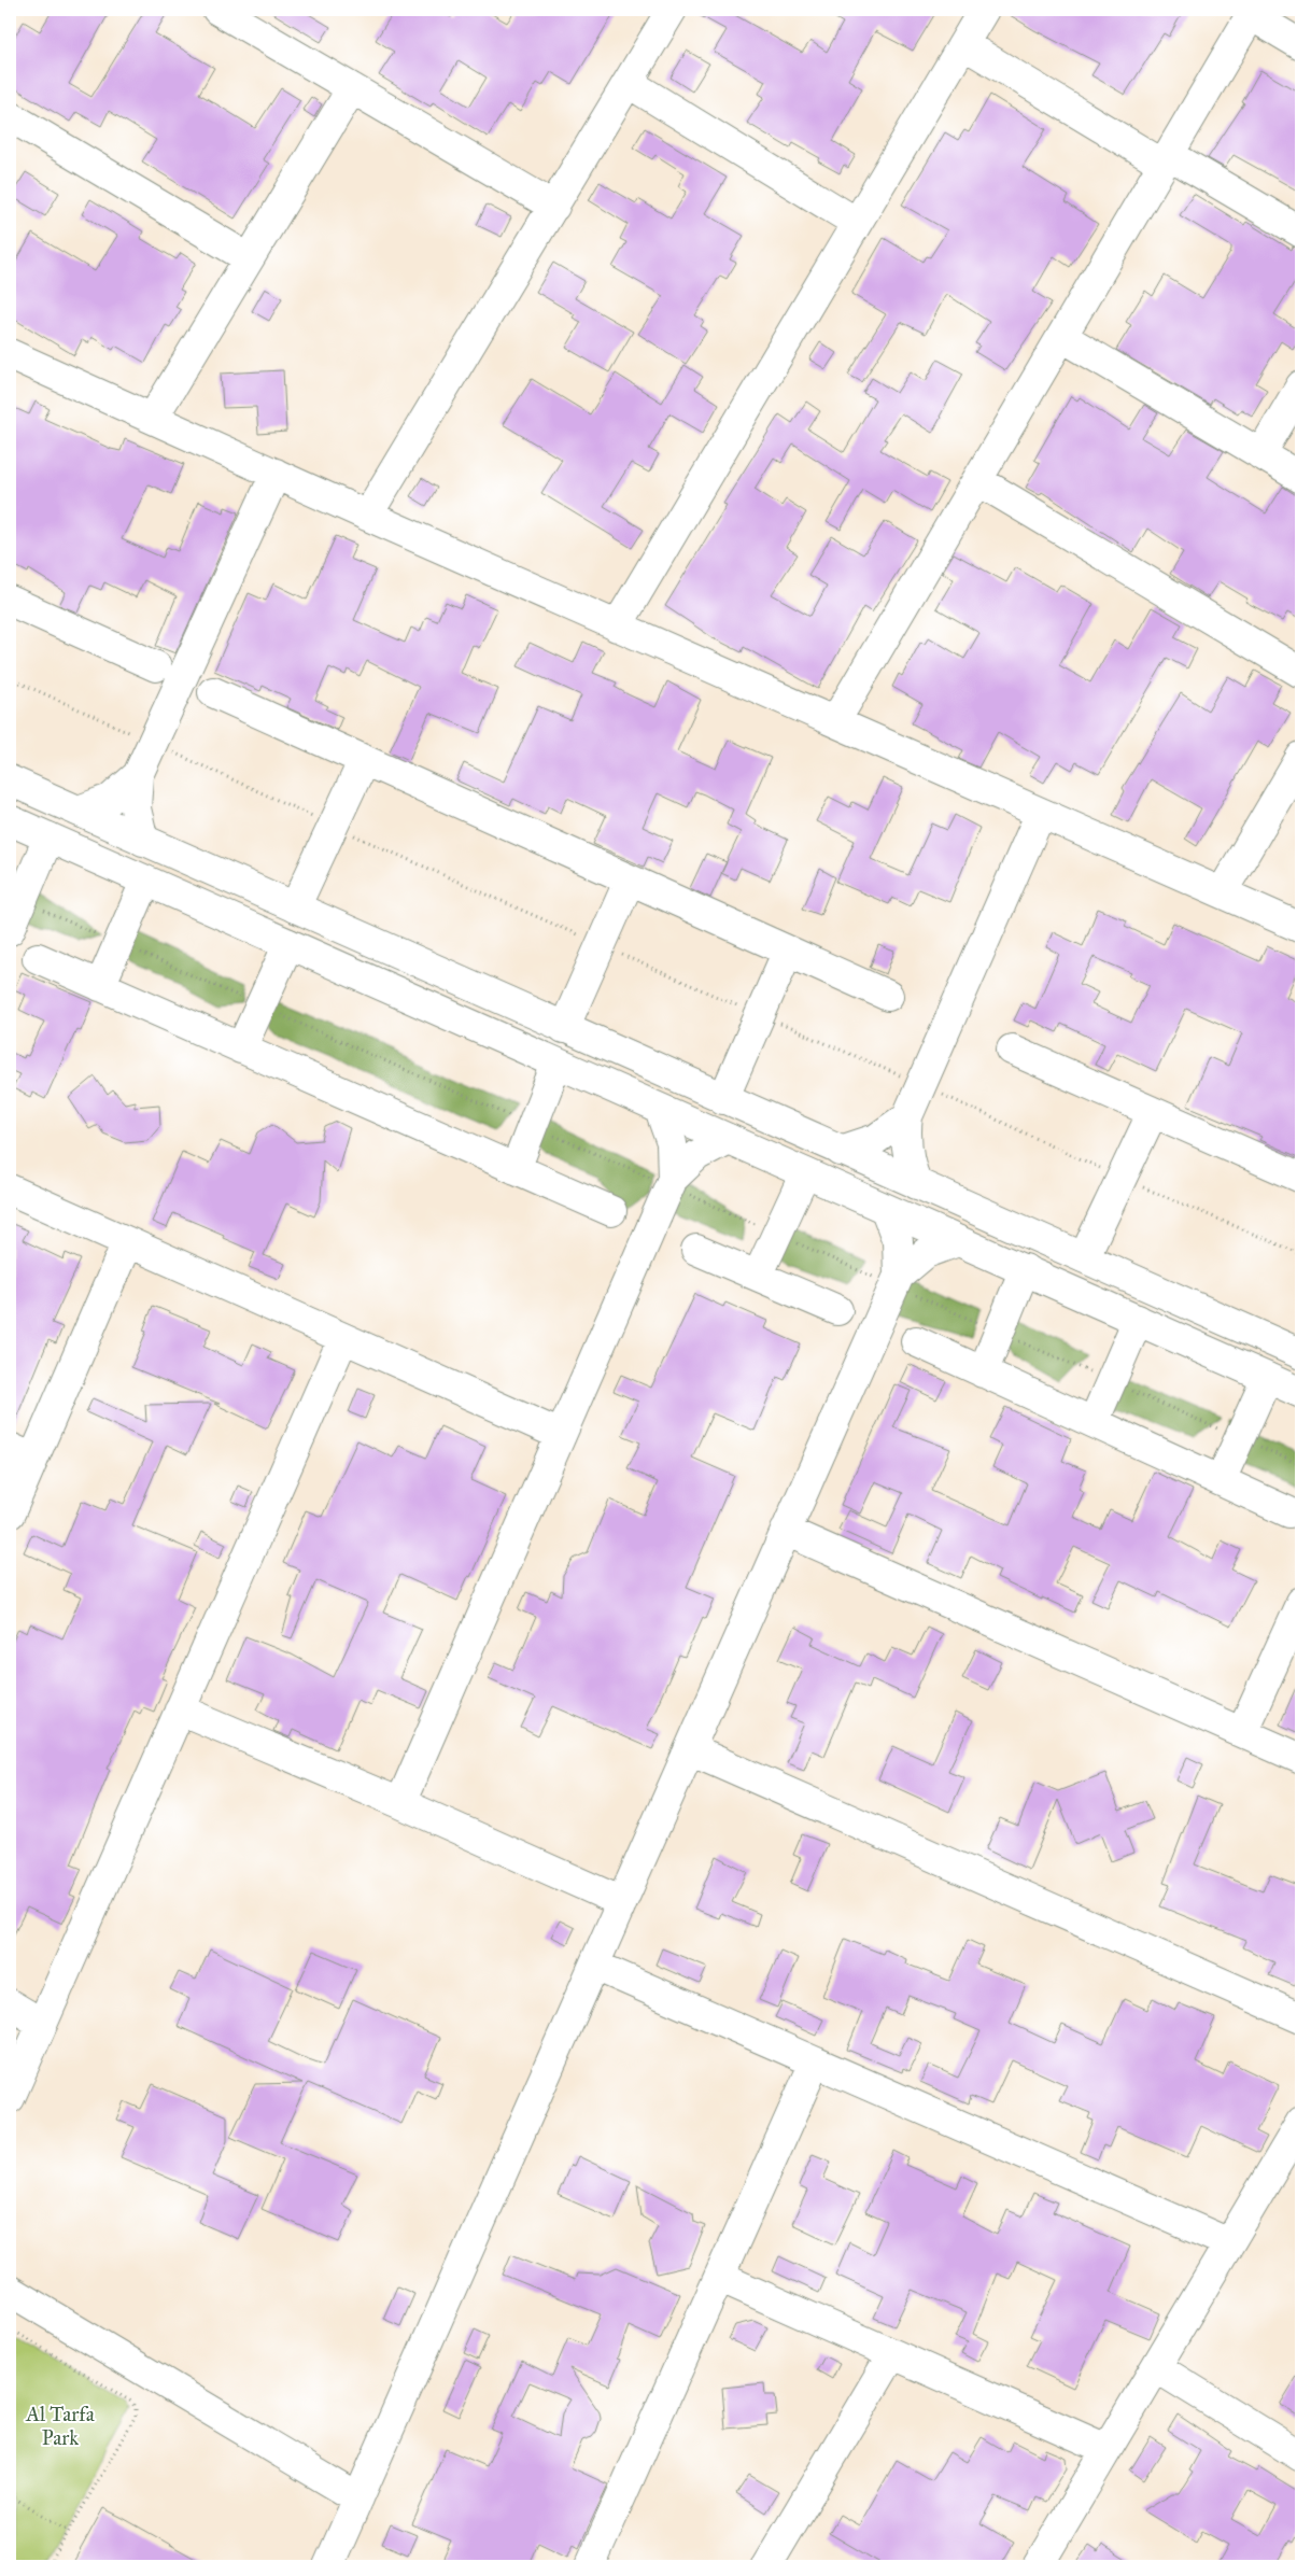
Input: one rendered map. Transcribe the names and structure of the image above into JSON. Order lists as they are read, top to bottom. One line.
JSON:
{"parks":["Al Tarfa Park"]}
